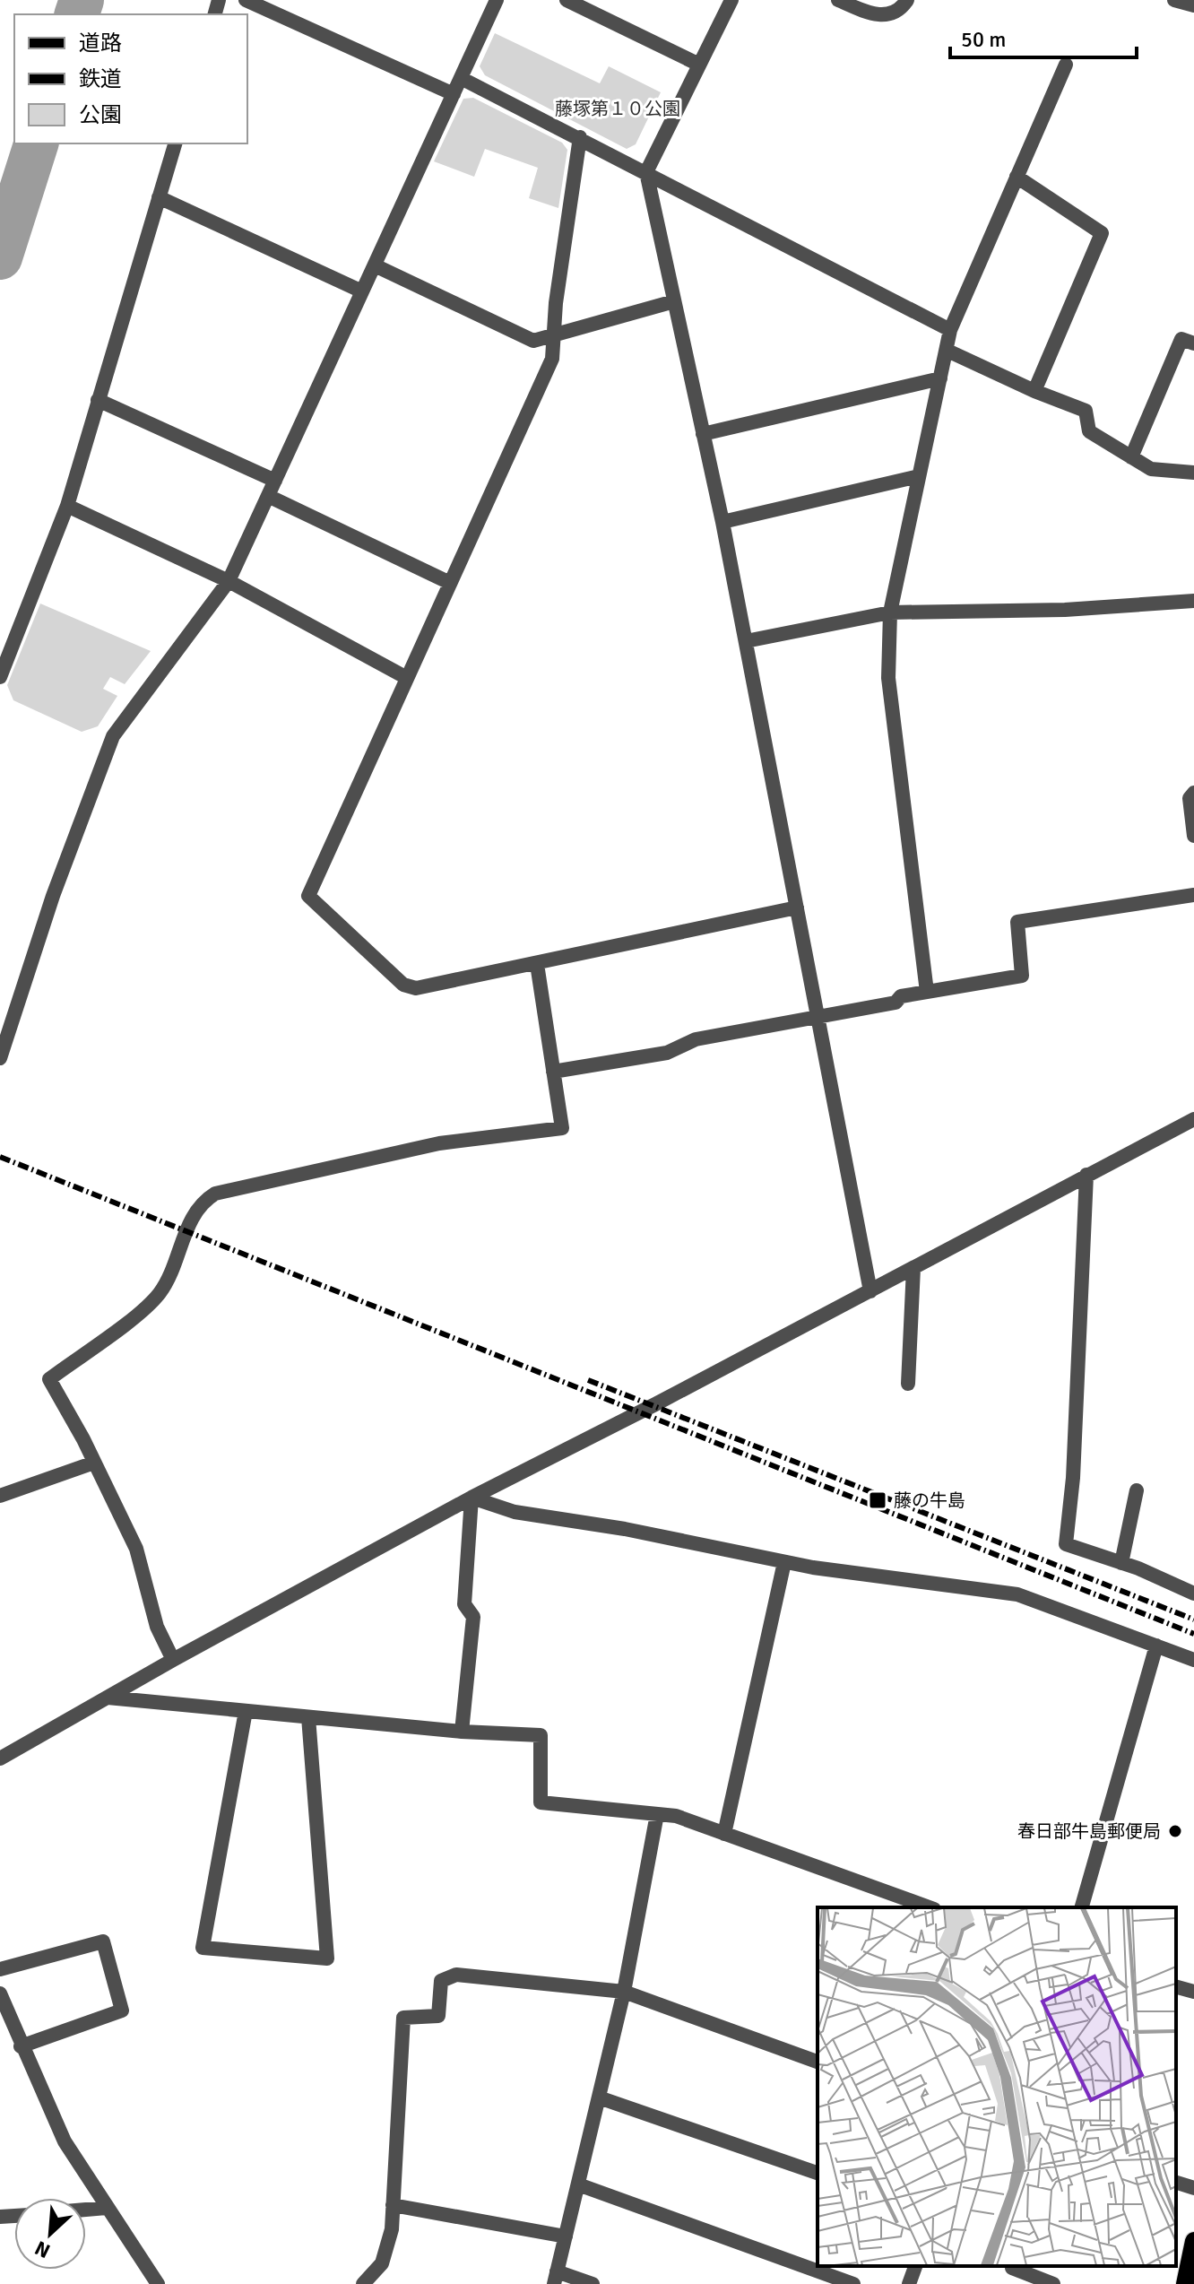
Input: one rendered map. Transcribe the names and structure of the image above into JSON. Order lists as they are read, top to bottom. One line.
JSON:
{"parks":["藤塚第１０公園"],"places":{"transit":["藤の牛島"],"other":["春日部牛島郵便局"]},"legend":["道路","鉄道","公園"],"scale_bar":"50 m","north":"bottom left"}
